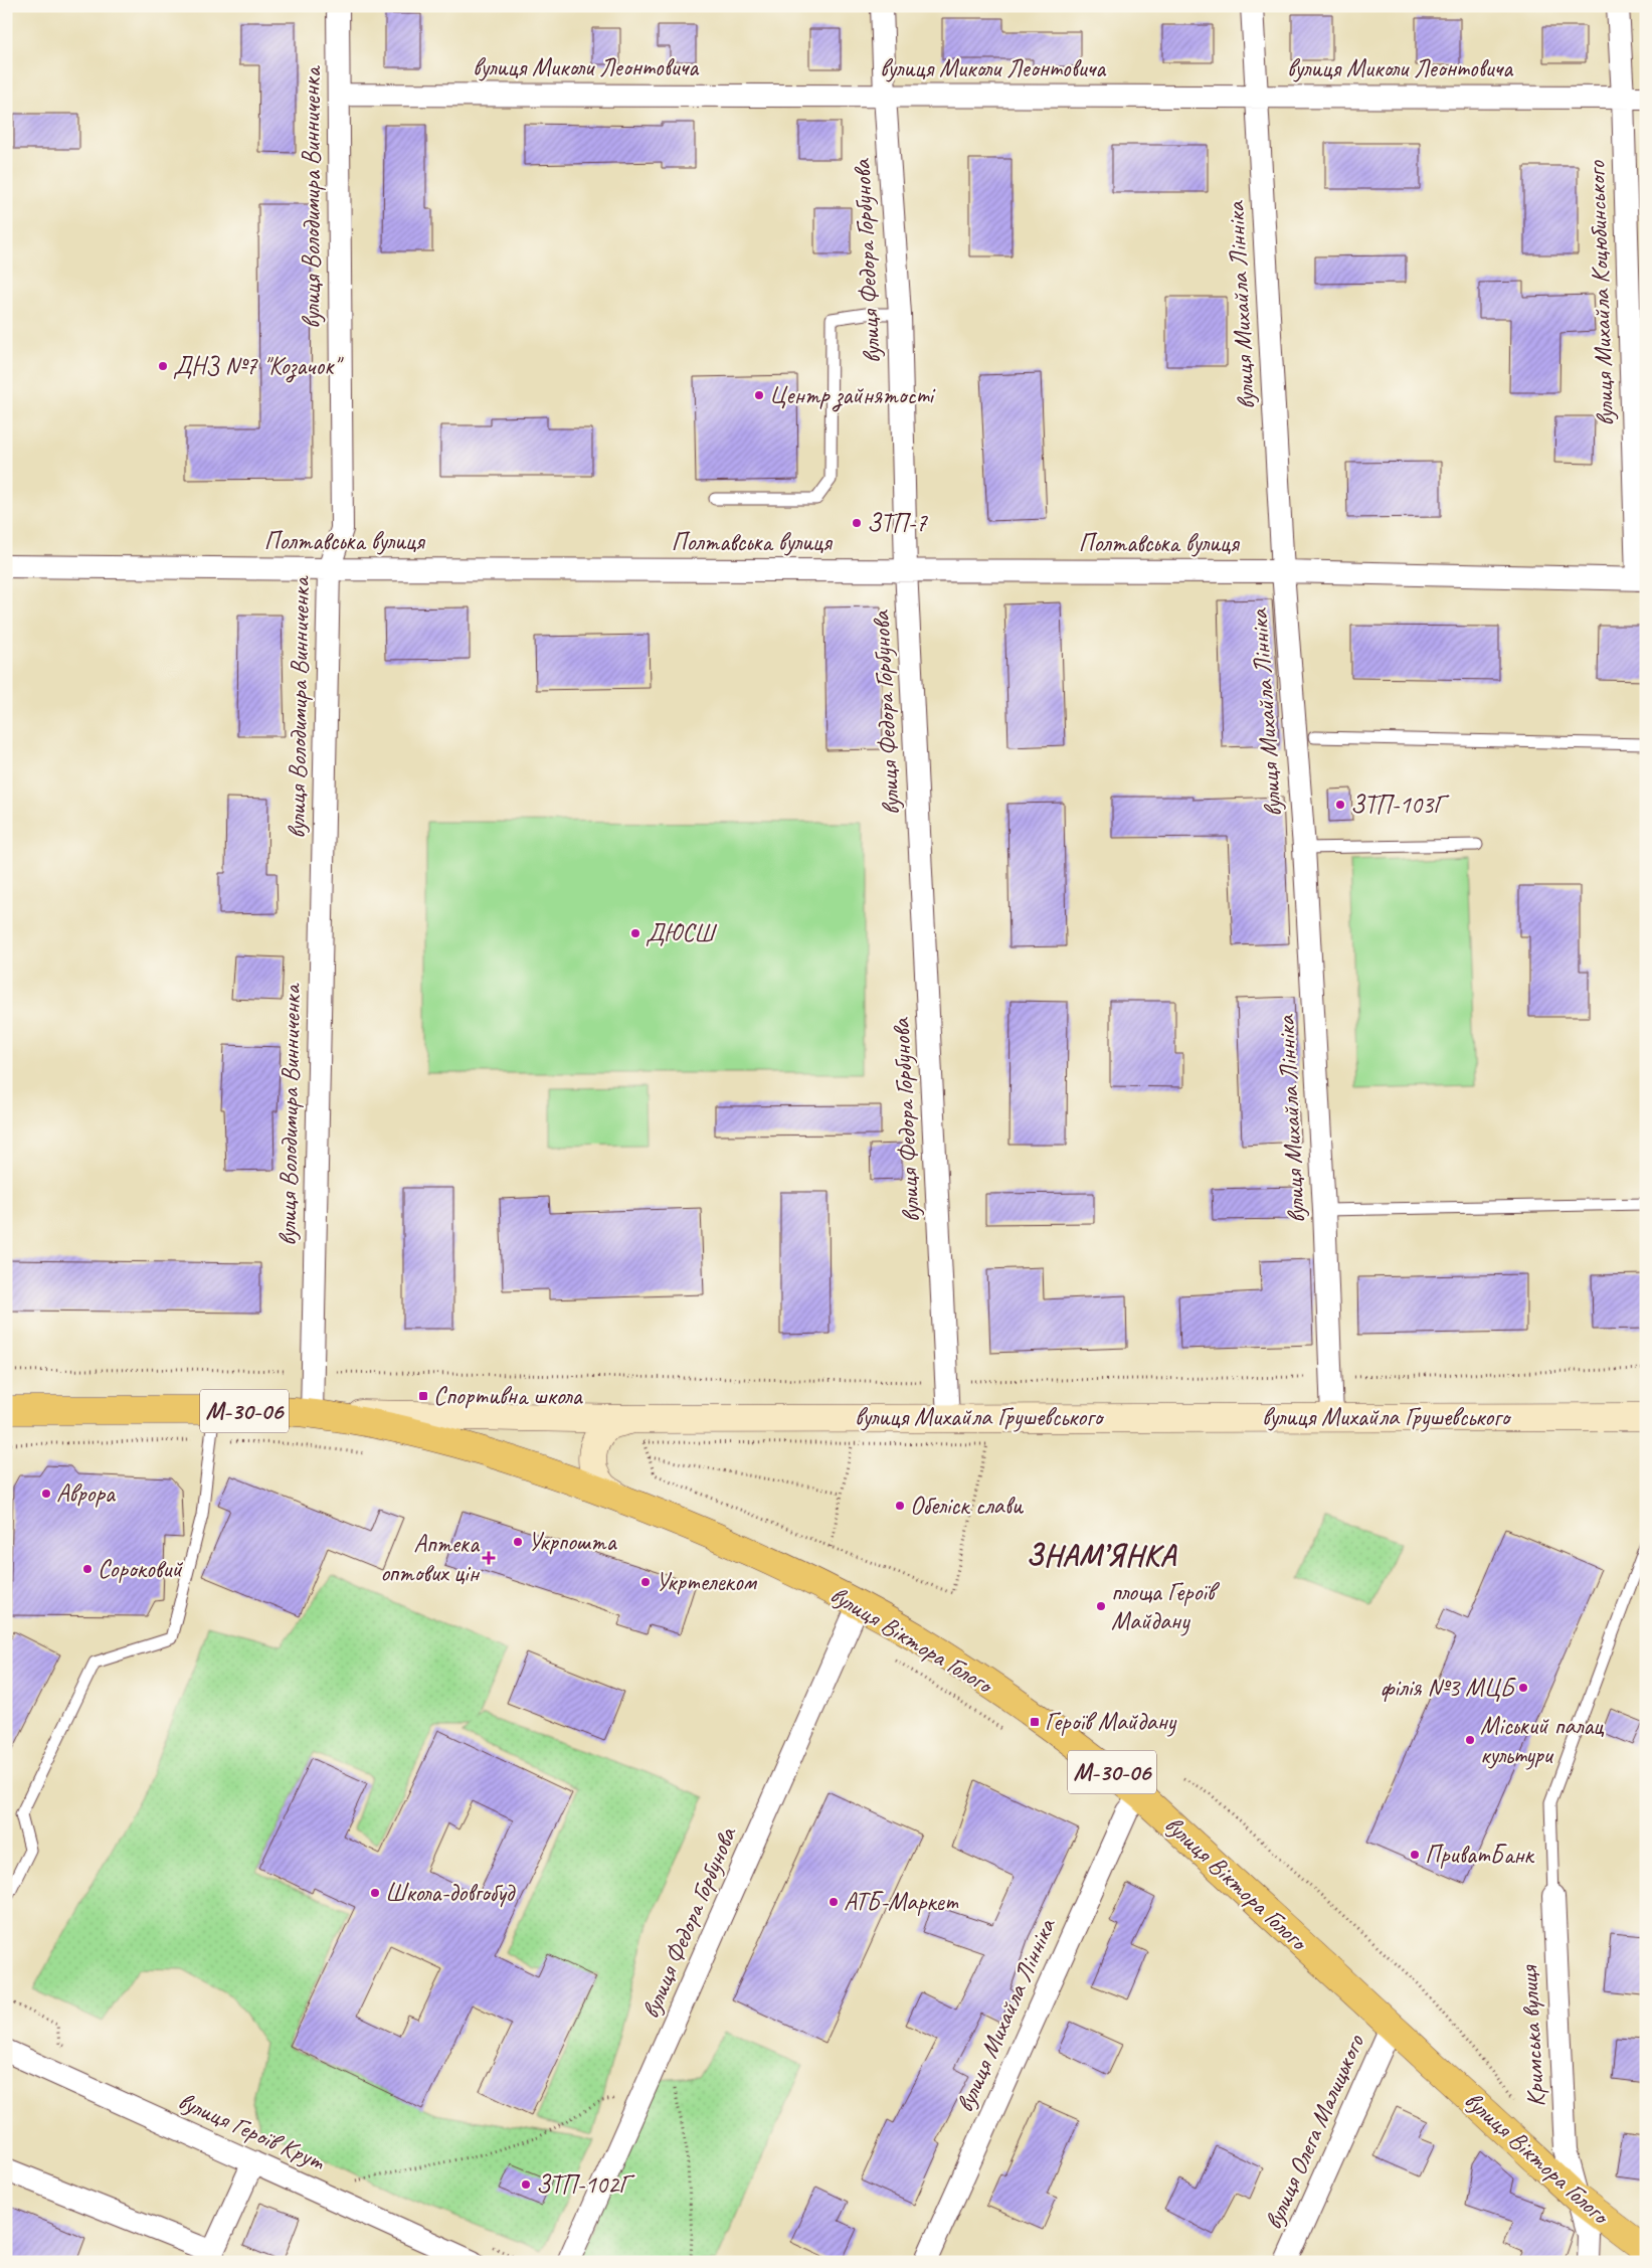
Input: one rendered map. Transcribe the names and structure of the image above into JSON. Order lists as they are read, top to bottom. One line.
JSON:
{"streets":{"main road":["М-30-06","вулиця Михайла Грушевського","вулиця Віктора Голого"],"street":["вулиця Миколи Леонтовича","вулиця Володимира Винниченка","вулиця Федора Горбунова","вулиця Михайла Коцюбинського","вулиця Михайла Лінніка","Полтавська вулиця","Кримська вулиця","вулиця Героїв Крут","вулиця Олега Малицького"]},"crossings":[["вулиця Миколи Леонтовича","вулиця Володимира Винниченка"],["вулиця Миколи Леонтовича","вулиця Федора Горбунова"],["вулиця Миколи Леонтовича","вулиця Михайла Коцюбинського"],["вулиця Миколи Леонтовича","вулиця Михайла Лінніка"],["вулиця Володимира Винниченка","Полтавська вулиця"],["вулиця Володимира Винниченка","вулиця Михайла Грушевського"],["вулиця Федора Горбунова","Полтавська вулиця"],["вулиця Федора Горбунова","вулиця Михайла Грушевського"],["вулиця Федора Горбунова","вулиця Віктора Голого"],["вулиця Михайла Коцюбинського","Полтавська вулиця"],["вулиця Михайла Лінніка","Полтавська вулиця"],["вулиця Михайла Лінніка","вулиця Михайла Грушевського"],["вулиця Михайла Лінніка","вулиця Віктора Голого"],["вулиця Михайла Грушевського","вулиця Віктора Голого"],["вулиця Віктора Голого","Кримська вулиця"],["вулиця Віктора Голого","вулиця Олега Малицького"]],"districts":["ЗНАМ’ЯНКА"],"places":{"other":["ДНЗ №7 \"Козачок\"","Центр зайнятості","ЗТП-7","ЗТП-103Г","ДЮСШ","Аврора","Обеліск слави","Укрпошта","Сороковий","Укртелеком","площа Героїв Майдану","філія №3 МЦБ","Міський палац культури","ПриватБанк","Школа-довгобуд","АТБ-Маркет","ЗТП-102Г"],"transit":["Спортивна школа","Героїв Майдану"],"health":["Аптека оптових цін"]}}
